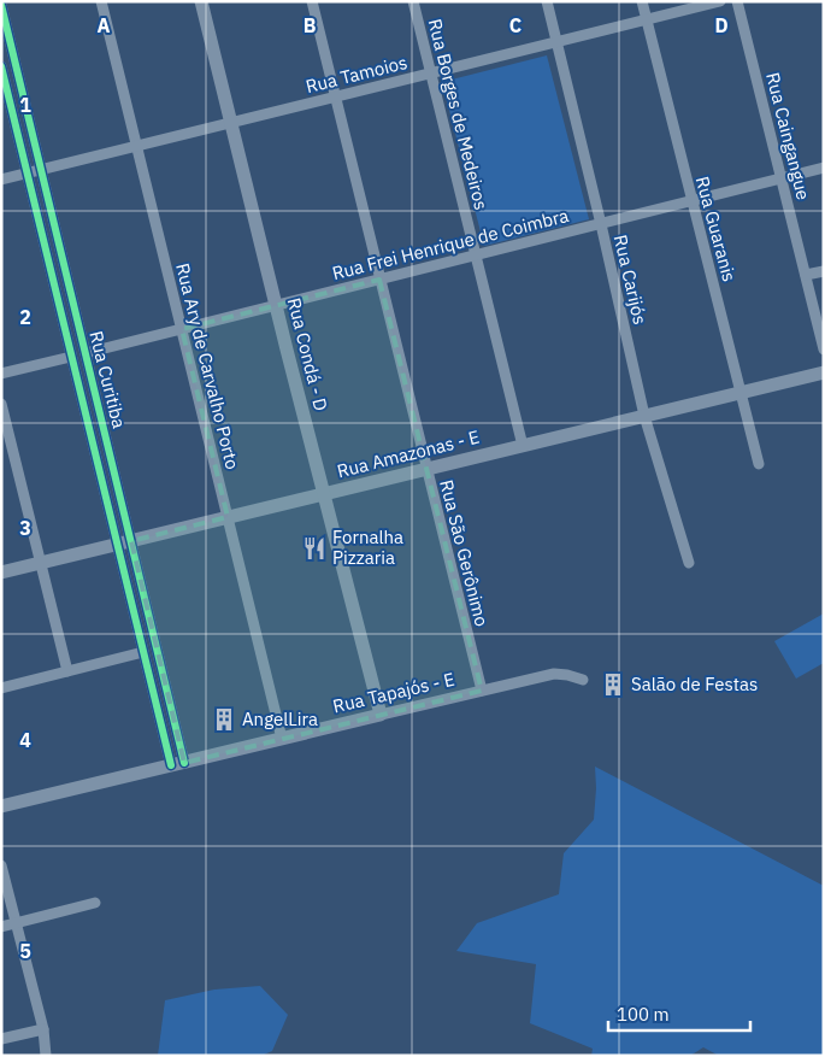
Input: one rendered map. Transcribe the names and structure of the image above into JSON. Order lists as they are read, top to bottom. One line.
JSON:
{"streets":{"street":["Rua Tamoios","Rua Borges de Medeiros","Rua Caingangue","Rua Guaranis","Rua Frei Henrique de Coimbra","Rua Carijós","Rua Condá - D","Rua Ary de Carvalho Porto","Rua Curitiba","Rua Amazonas - E","Rua São Gerônimo","Rua Tapajós - E"]},"crossings":[["Rua Tamoios","Rua Borges de Medeiros"],["Rua Tamoios","Rua Guaranis"],["Rua Tamoios","Rua Carijós"],["Rua Tamoios","Rua Condá - D"],["Rua Tamoios","Rua Ary de Carvalho Porto"],["Rua Tamoios","Rua Curitiba"],["Rua Tamoios","Rua São Gerônimo"],["Rua Borges de Medeiros","Rua Frei Henrique de Coimbra"],["Rua Borges de Medeiros","Rua Amazonas - E"],["Rua Caingangue","Rua Frei Henrique de Coimbra"],["Rua Guaranis","Rua Frei Henrique de Coimbra"],["Rua Guaranis","Rua Amazonas - E"],["Rua Frei Henrique de Coimbra","Rua Carijós"],["Rua Frei Henrique de Coimbra","Rua Condá - D"],["Rua Frei Henrique de Coimbra","Rua Ary de Carvalho Porto"],["Rua Frei Henrique de Coimbra","Rua Curitiba"],["Rua Frei Henrique de Coimbra","Rua São Gerônimo"],["Rua Carijós","Rua Amazonas - E"],["Rua Condá - D","Rua Amazonas - E"],["Rua Condá - D","Rua Tapajós - E"],["Rua Ary de Carvalho Porto","Rua Amazonas - E"],["Rua Ary de Carvalho Porto","Rua Tapajós - E"],["Rua Curitiba","Rua Amazonas - E"],["Rua Curitiba","Rua Tapajós - E"],["Rua Amazonas - E","Rua São Gerônimo"],["Rua São Gerônimo","Rua Tapajós - E"]],"places":{"restaurant":["Fornalha Pizzaria"],"building":["Salão de Festas","AngelLira"]},"scale_bar":"100 m","grid":{"columns":["A","B","C","D"],"rows":["1","2","3","4","5"]}}
